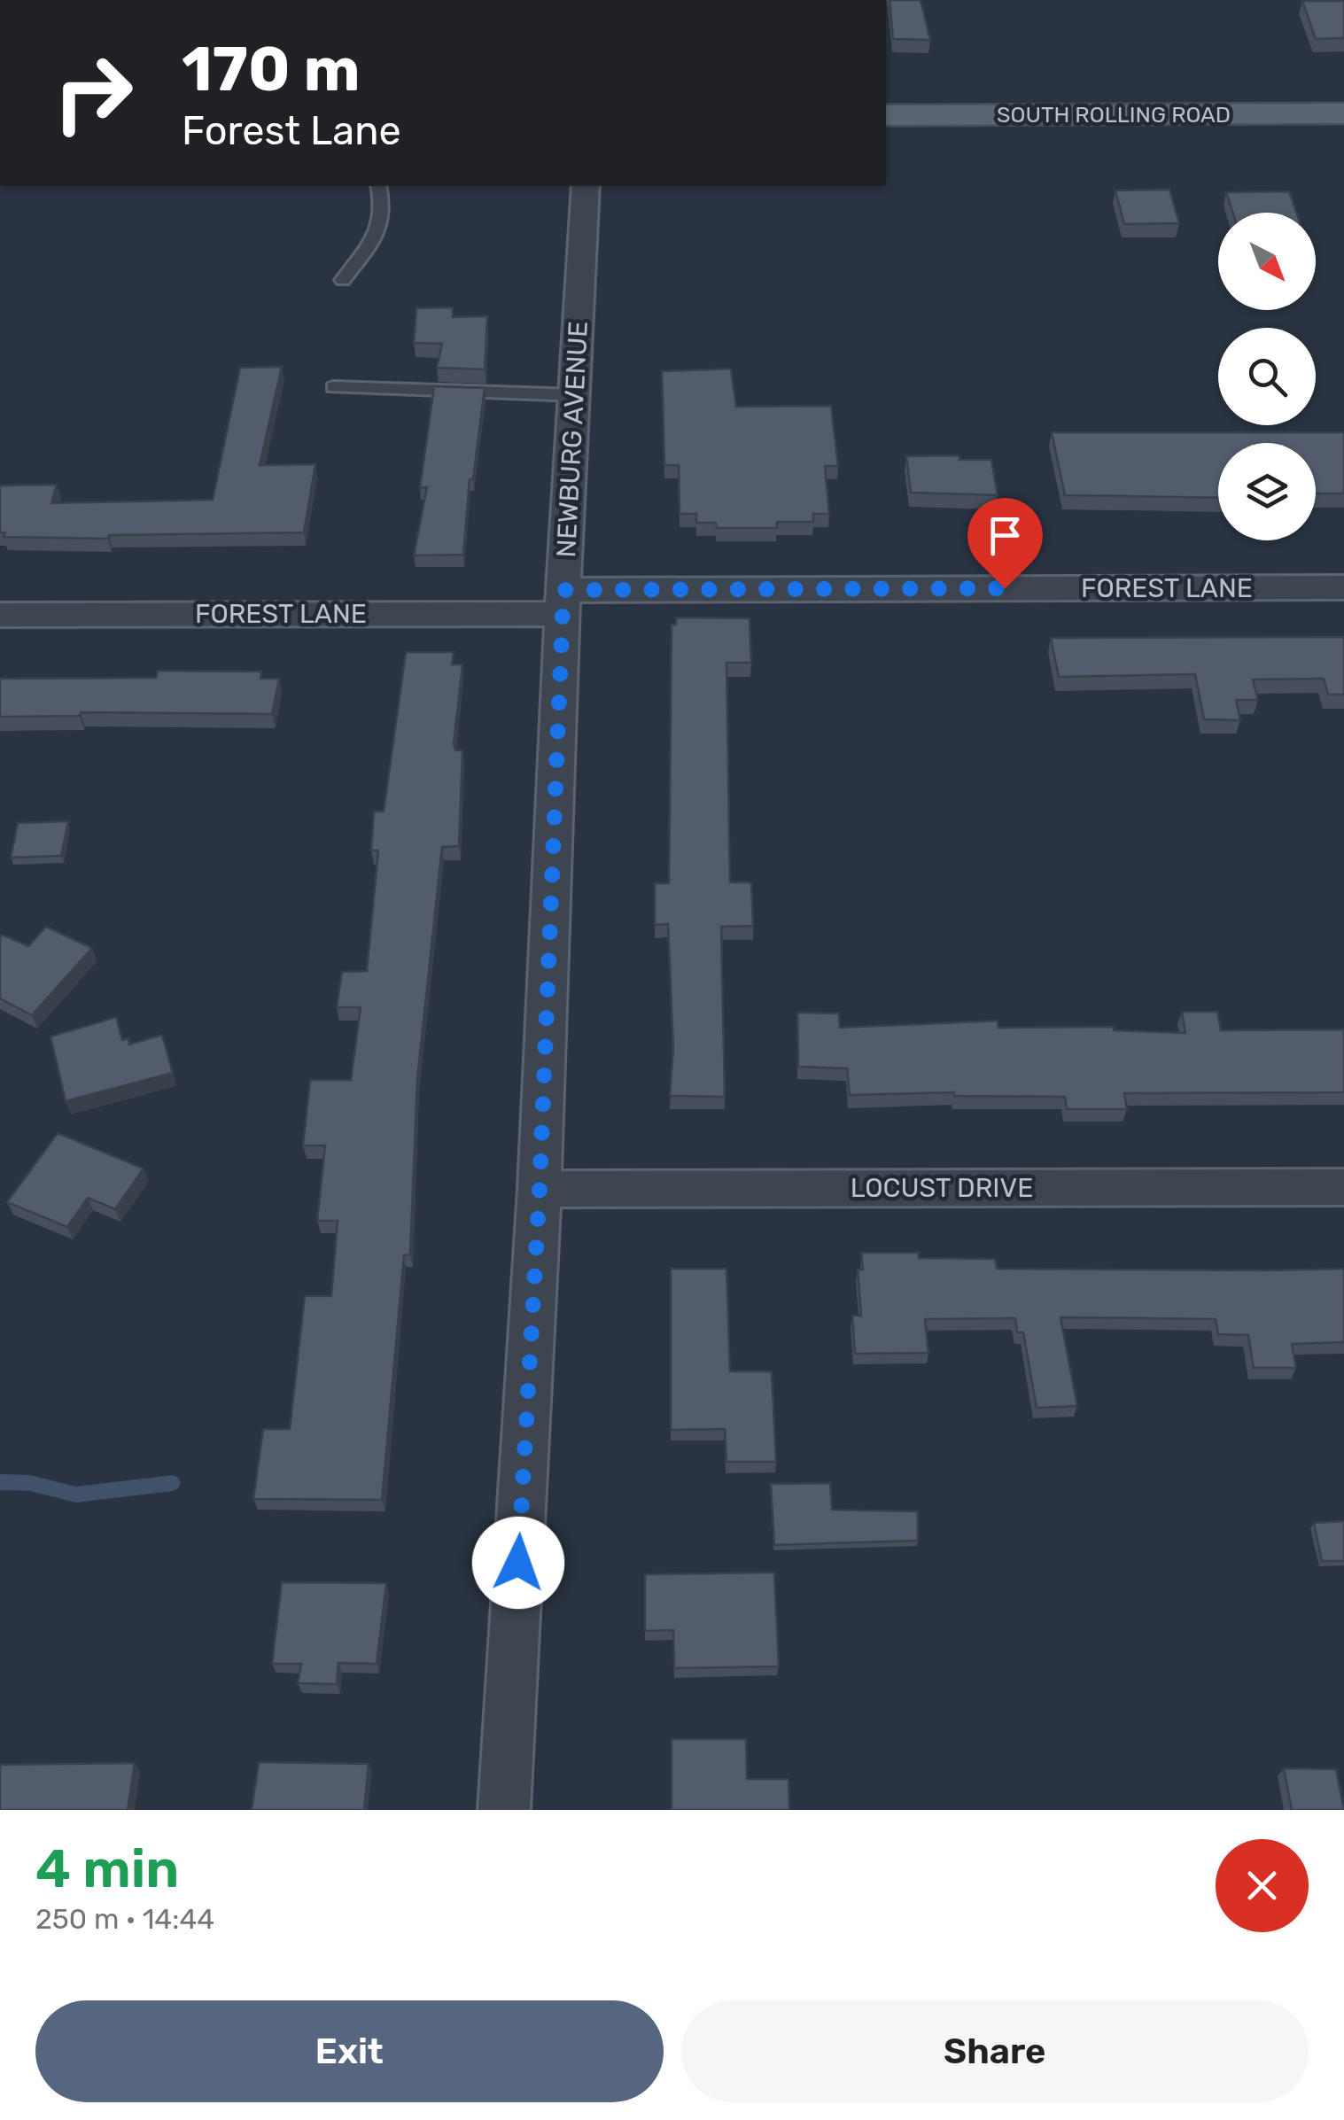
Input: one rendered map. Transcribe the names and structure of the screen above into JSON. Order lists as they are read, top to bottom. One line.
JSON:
{"streets":{"main road":["SOUTH ROLLING ROAD"],"street":["NEWBURG AVENUE","FOREST LANE","LOCUST DRIVE"]},"crossings":[["NEWBURG AVENUE","FOREST LANE"],["NEWBURG AVENUE","LOCUST DRIVE"]],"north":"bottom right","page":{"turn":["170 m","Forest Lane"],"heading":["4 min","250 m · 14:44"],"buttons":["Exit","Share"]}}
